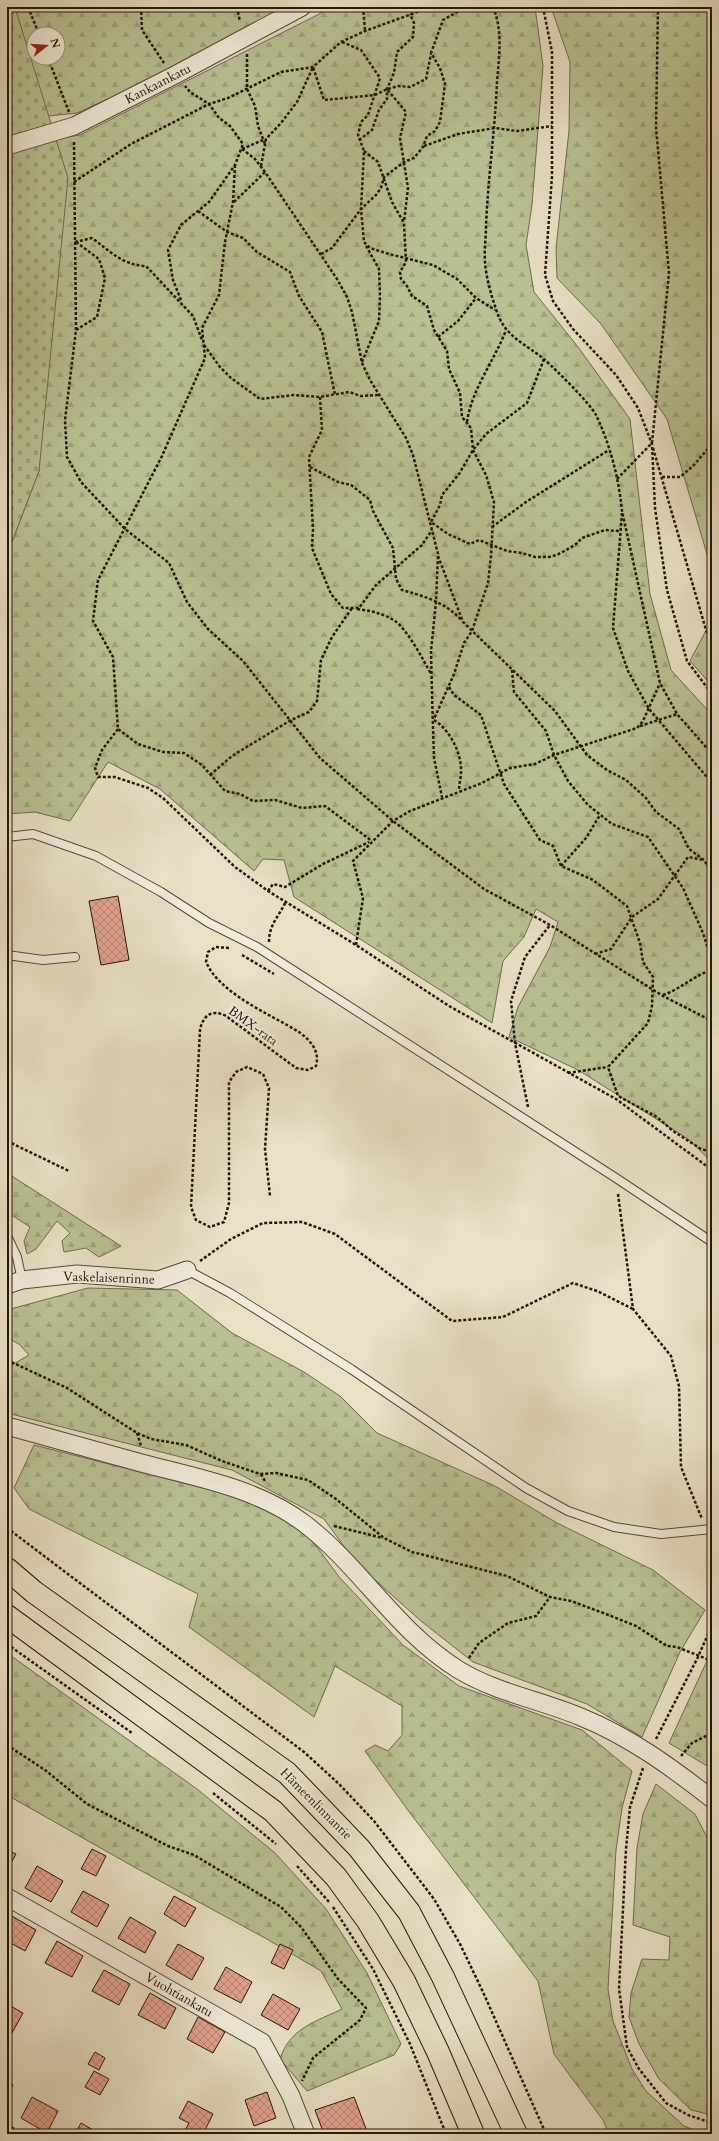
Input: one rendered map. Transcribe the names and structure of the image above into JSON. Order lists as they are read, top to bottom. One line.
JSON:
{"streets":{"main road":["Hämeenlinnantie"],"street":["Kankaankatu","Vaskelaisenrinne","Vuohtiankatu"],"path":["BMX-rata"]},"north":"right"}
